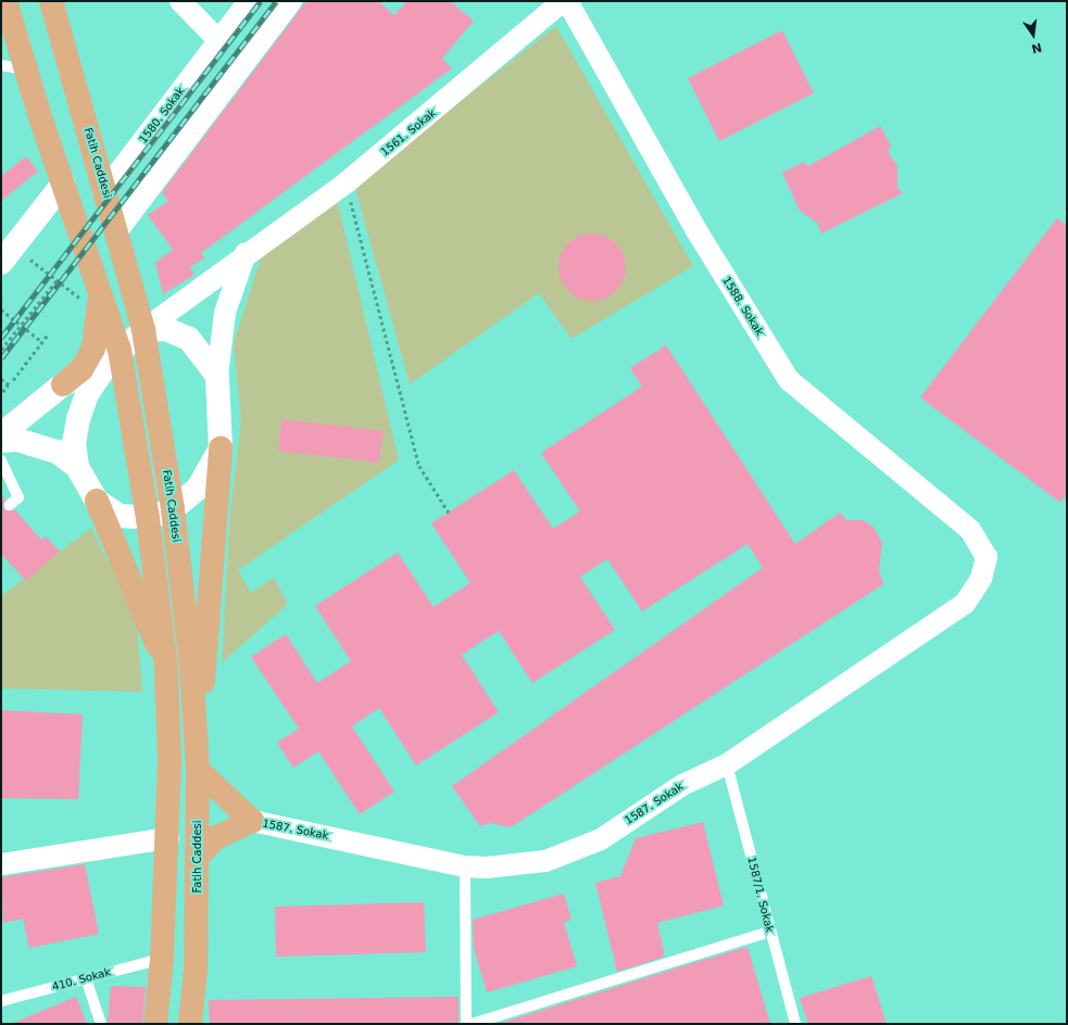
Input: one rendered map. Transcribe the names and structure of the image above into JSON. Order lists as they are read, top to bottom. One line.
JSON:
{"streets":{"main road":["Fatih Caddesi"],"street":["1580. Sokak","1561. Sokak","1588. Sokak","1587. Sokak"],"lane":["1587/1. Sokak","410. Sokak"]},"crossings":[["1580. Sokak","Fatih Caddesi"],["1561. Sokak","Fatih Caddesi"],["1588. Sokak","1587. Sokak"],["1587. Sokak","1587/1. Sokak"]],"north":"bottom"}
